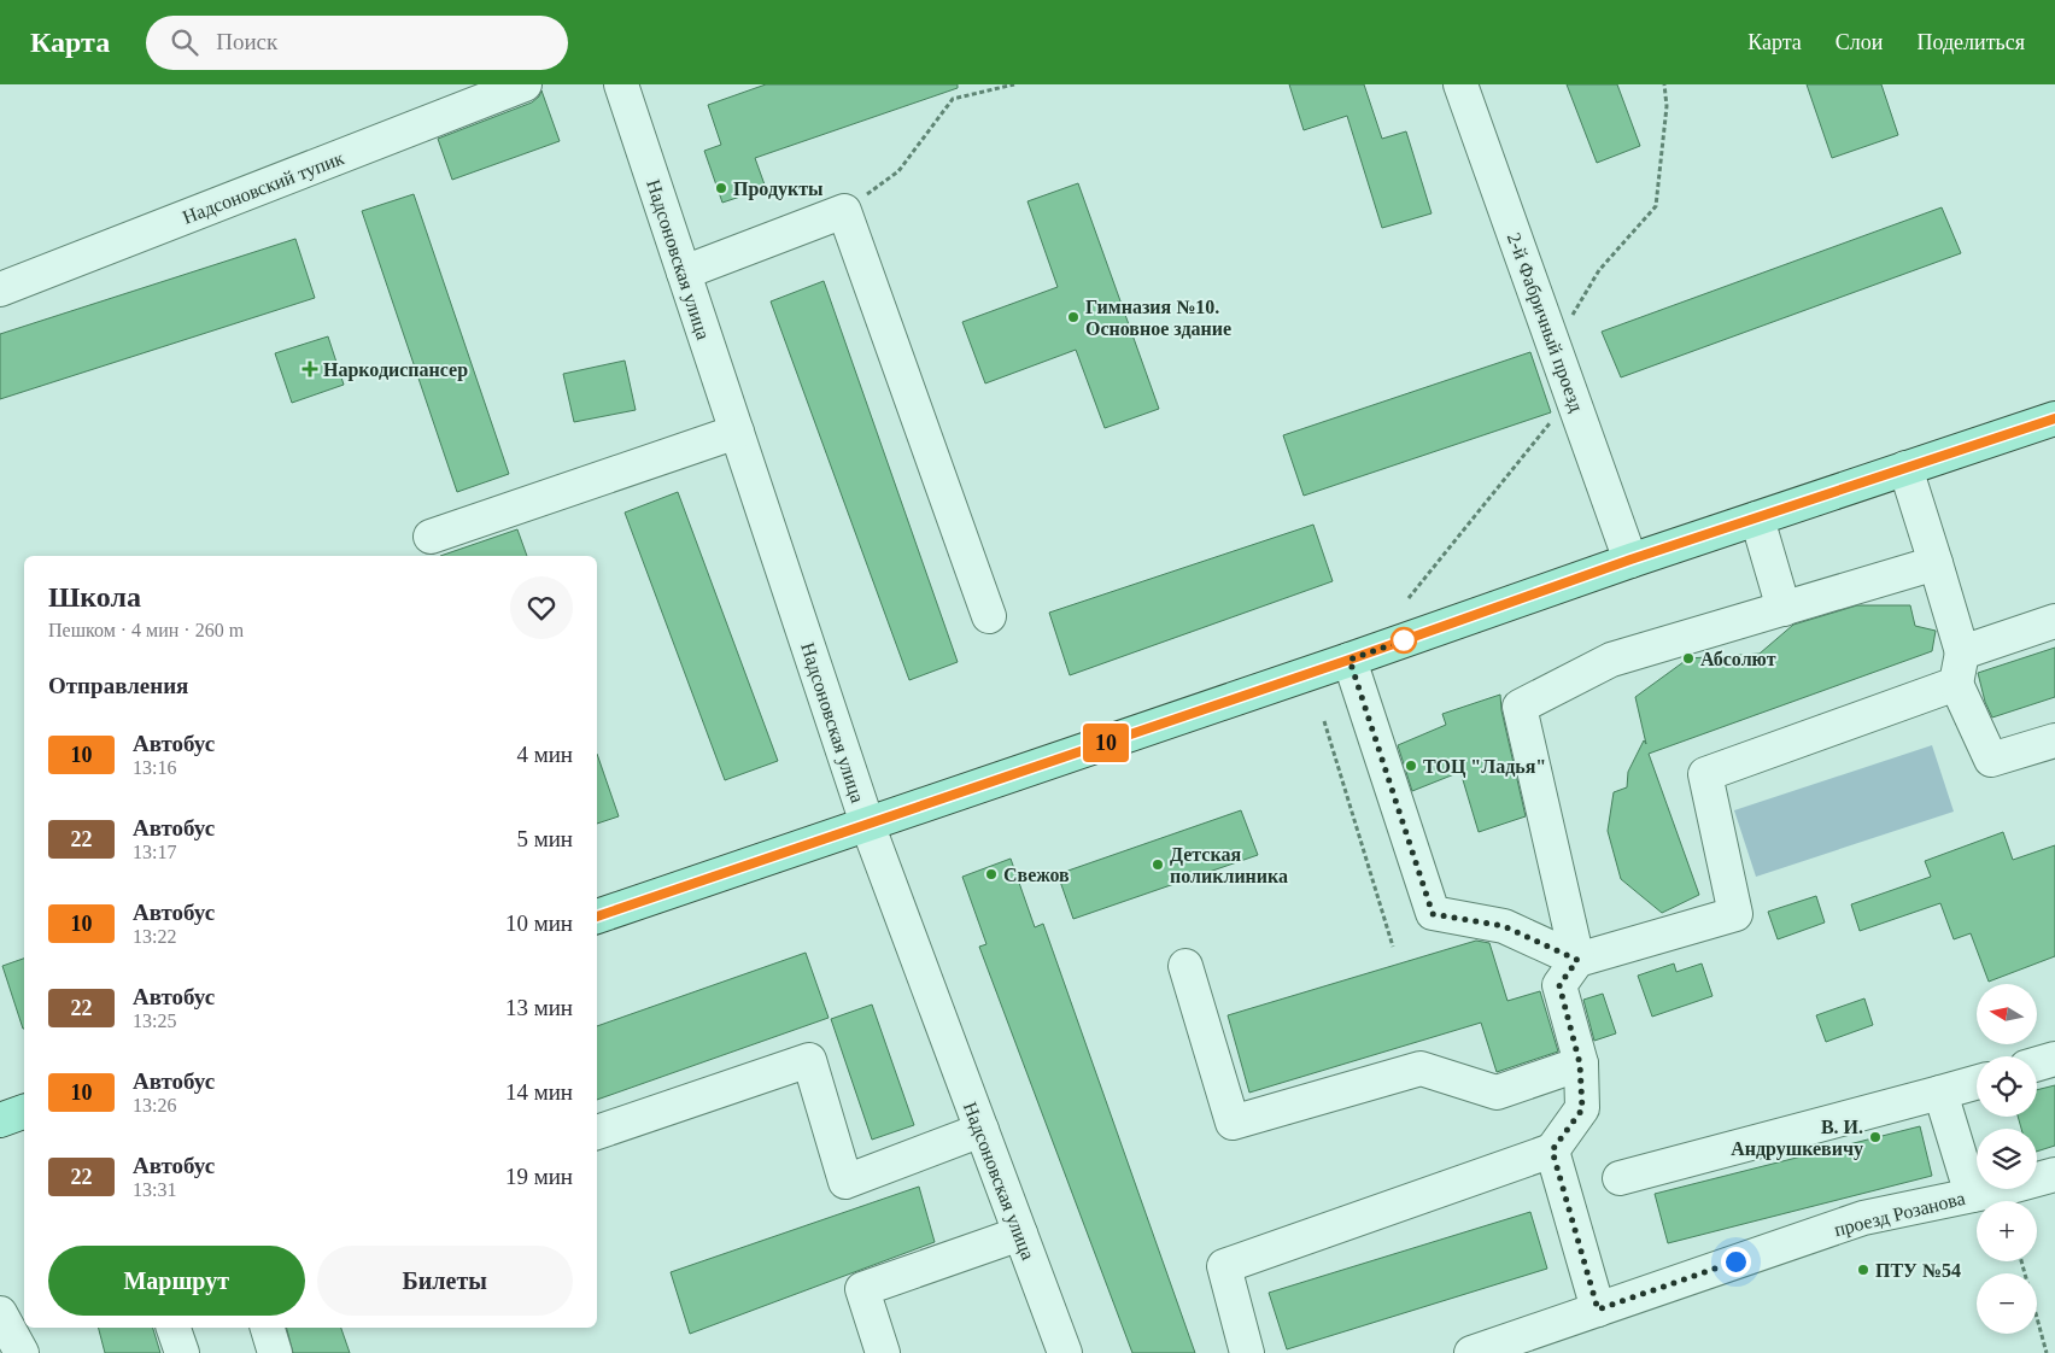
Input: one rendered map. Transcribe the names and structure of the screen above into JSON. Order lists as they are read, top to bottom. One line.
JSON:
{"streets":{"street":["Надсоновский тупик","Надсоновская улица","2-й Фабричный проезд","проезд Розанова"]},"places":{"other":["Продукты","Гимназия №10. Основное здание","Абсолют","ТОЦ \"Ладья\"","Детская поликлиника","Свежов","В. И. Андрушкевичу","ПТУ №54"],"health":["Наркодиспансер"]},"lines":["bus line 10"],"north":"left","page":{"header":"Карта","search":"Поиск","nav":["Карта","Слои","Поделиться"],"on_map":"10","heading":[["Школа","Пешком · 4 мин · 260 m"],"Отправления"],"list":[{"mark":"10","name":"Автобус","note":"13:16","value":"4 мин"},{"mark":"22","name":"Автобус","note":"13:17","value":"5 мин"},{"mark":"10","name":"Автобус","note":"13:22","value":"10 мин"},{"mark":"22","name":"Автобус","note":"13:25","value":"13 мин"},{"mark":"10","name":"Автобус","note":"13:26","value":"14 мин"},{"mark":"22","name":"Автобус","note":"13:31","value":"19 мин"}],"map_buttons":["+","−"],"buttons":["Маршрут","Билеты"]}}
